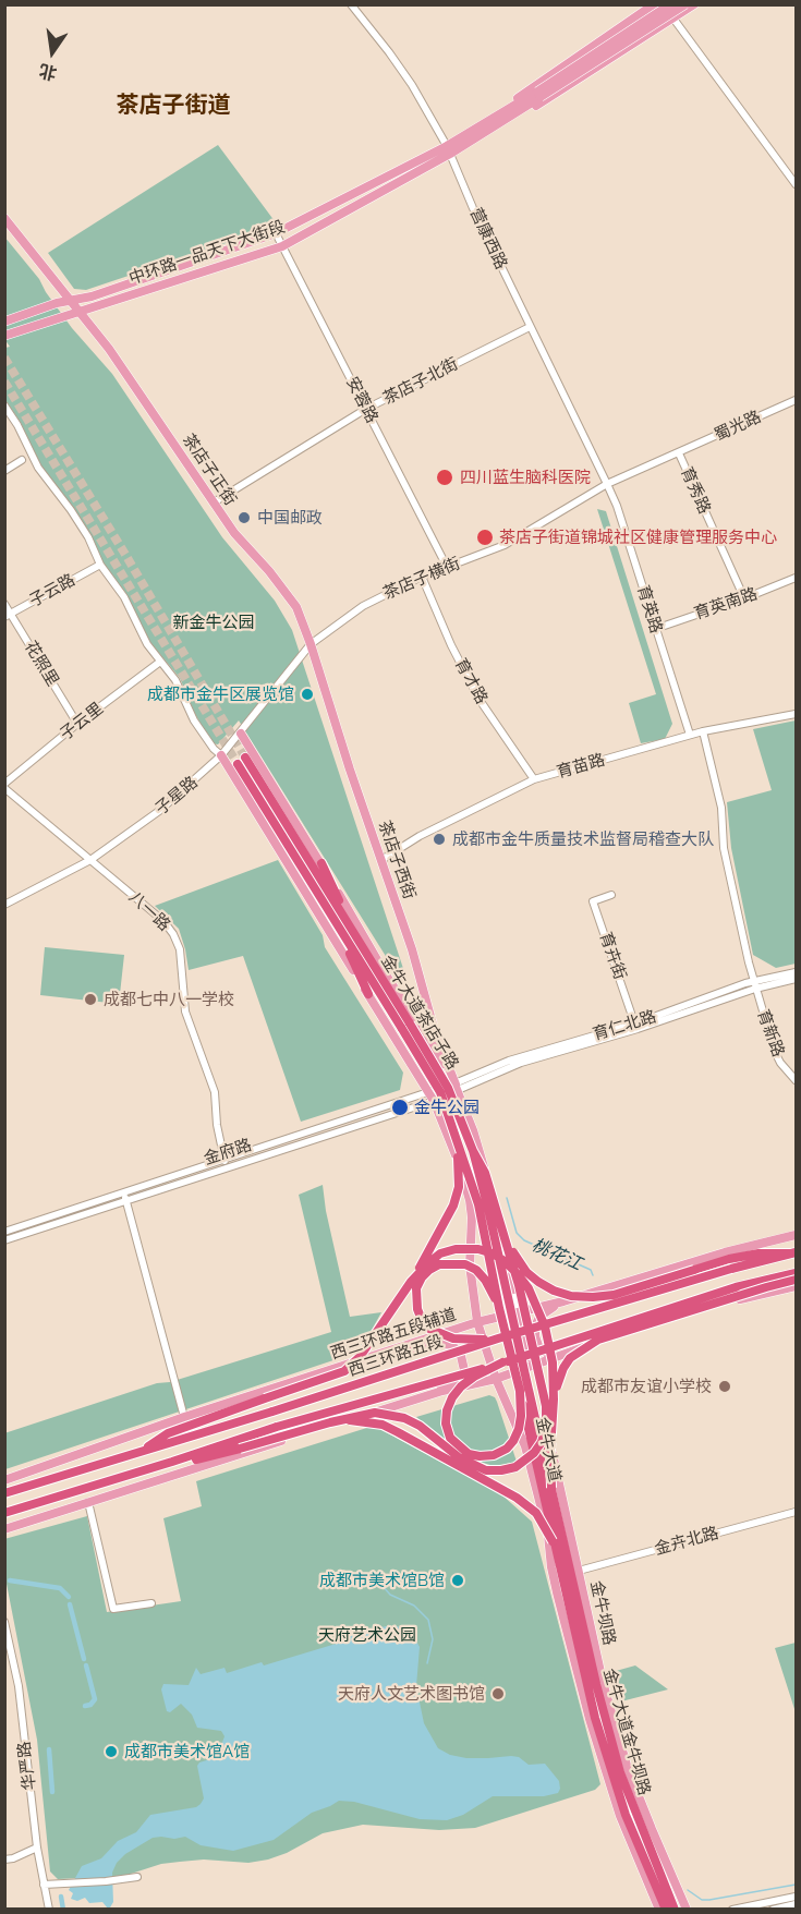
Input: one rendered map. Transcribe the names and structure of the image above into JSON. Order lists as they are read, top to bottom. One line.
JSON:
{"streets":{"highway":["金牛大道茶店子路","西三环路五段","金牛大道","金牛大道金牛坝路"],"main road":["中环路一品天下大街段","茶店子正街","茶店子西街","金府路","西三环路五段辅道","金牛坝路"],"street":["营康西路","茶店子北街","安蓉路","蜀光路","育秀路","茶店子横街","子云路","育英南路","育英路","花照里","育才路","子云里","育苗路","子星路","八一路","育卉街","育仁北路","育新路","金卉北路","华严路"]},"crossings":[["营康西路","中环路一品天下大街段"],["营康西路","茶店子北街"],["营康西路","茶店子横街"],["营康西路","育英路"],["中环路一品天下大街段","安蓉路"],["中环路一品天下大街段","茶店子正街"],["茶店子北街","安蓉路"],["茶店子北街","茶店子正街"],["安蓉路","茶店子横街"],["蜀光路","育秀路"],["蜀光路","茶店子横街"],["茶店子正街","茶店子横街"],["茶店子正街","子星路"],["茶店子正街","茶店子西街"],["育秀路","茶店子横街"],["育秀路","育英南路"],["茶店子横街","育英路"],["茶店子横街","育才路"],["茶店子横街","子星路"],["茶店子横街","茶店子西街"],["子云路","花照里"],["育英南路","育英路"],["育英路","育苗路"],["花照里","子云里"],["育才路","育苗路"],["子云里","八一路"],["育苗路","茶店子西街"],["子星路","茶店子西街"],["子星路","八一路"],["茶店子西街","育仁北路"],["茶店子西街","金府路"],["八一路","金府路"],["育卉街","育仁北路"],["金牛大道茶店子路","西三环路五段辅道"],["金牛大道茶店子路","金牛大道"],["金牛大道茶店子路","金牛坝路"],["育仁北路","育新路"],["育仁北路","金府路"],["西三环路五段辅道","金牛大道"],["西三环路五段辅道","金牛坝路"],["金牛大道","金牛坝路"],["金牛大道","金牛大道金牛坝路"],["金卉北路","金牛坝路"]],"districts":["茶店子街道"],"water":["桃花江"],"parks":["新金牛公园","天府艺术公园"],"places":["四川蓝生脑科医院","中国邮政","茶店子街道锦城社区健康管理服务中心","成都市金牛区展览馆","成都市金牛质量技术监督局稽查大队","成都七中八一学校","金牛公园","成都市友谊小学校","成都市美术馆B馆","天府人文艺术图书馆","成都市美术馆A馆"],"north":"bottom"}
